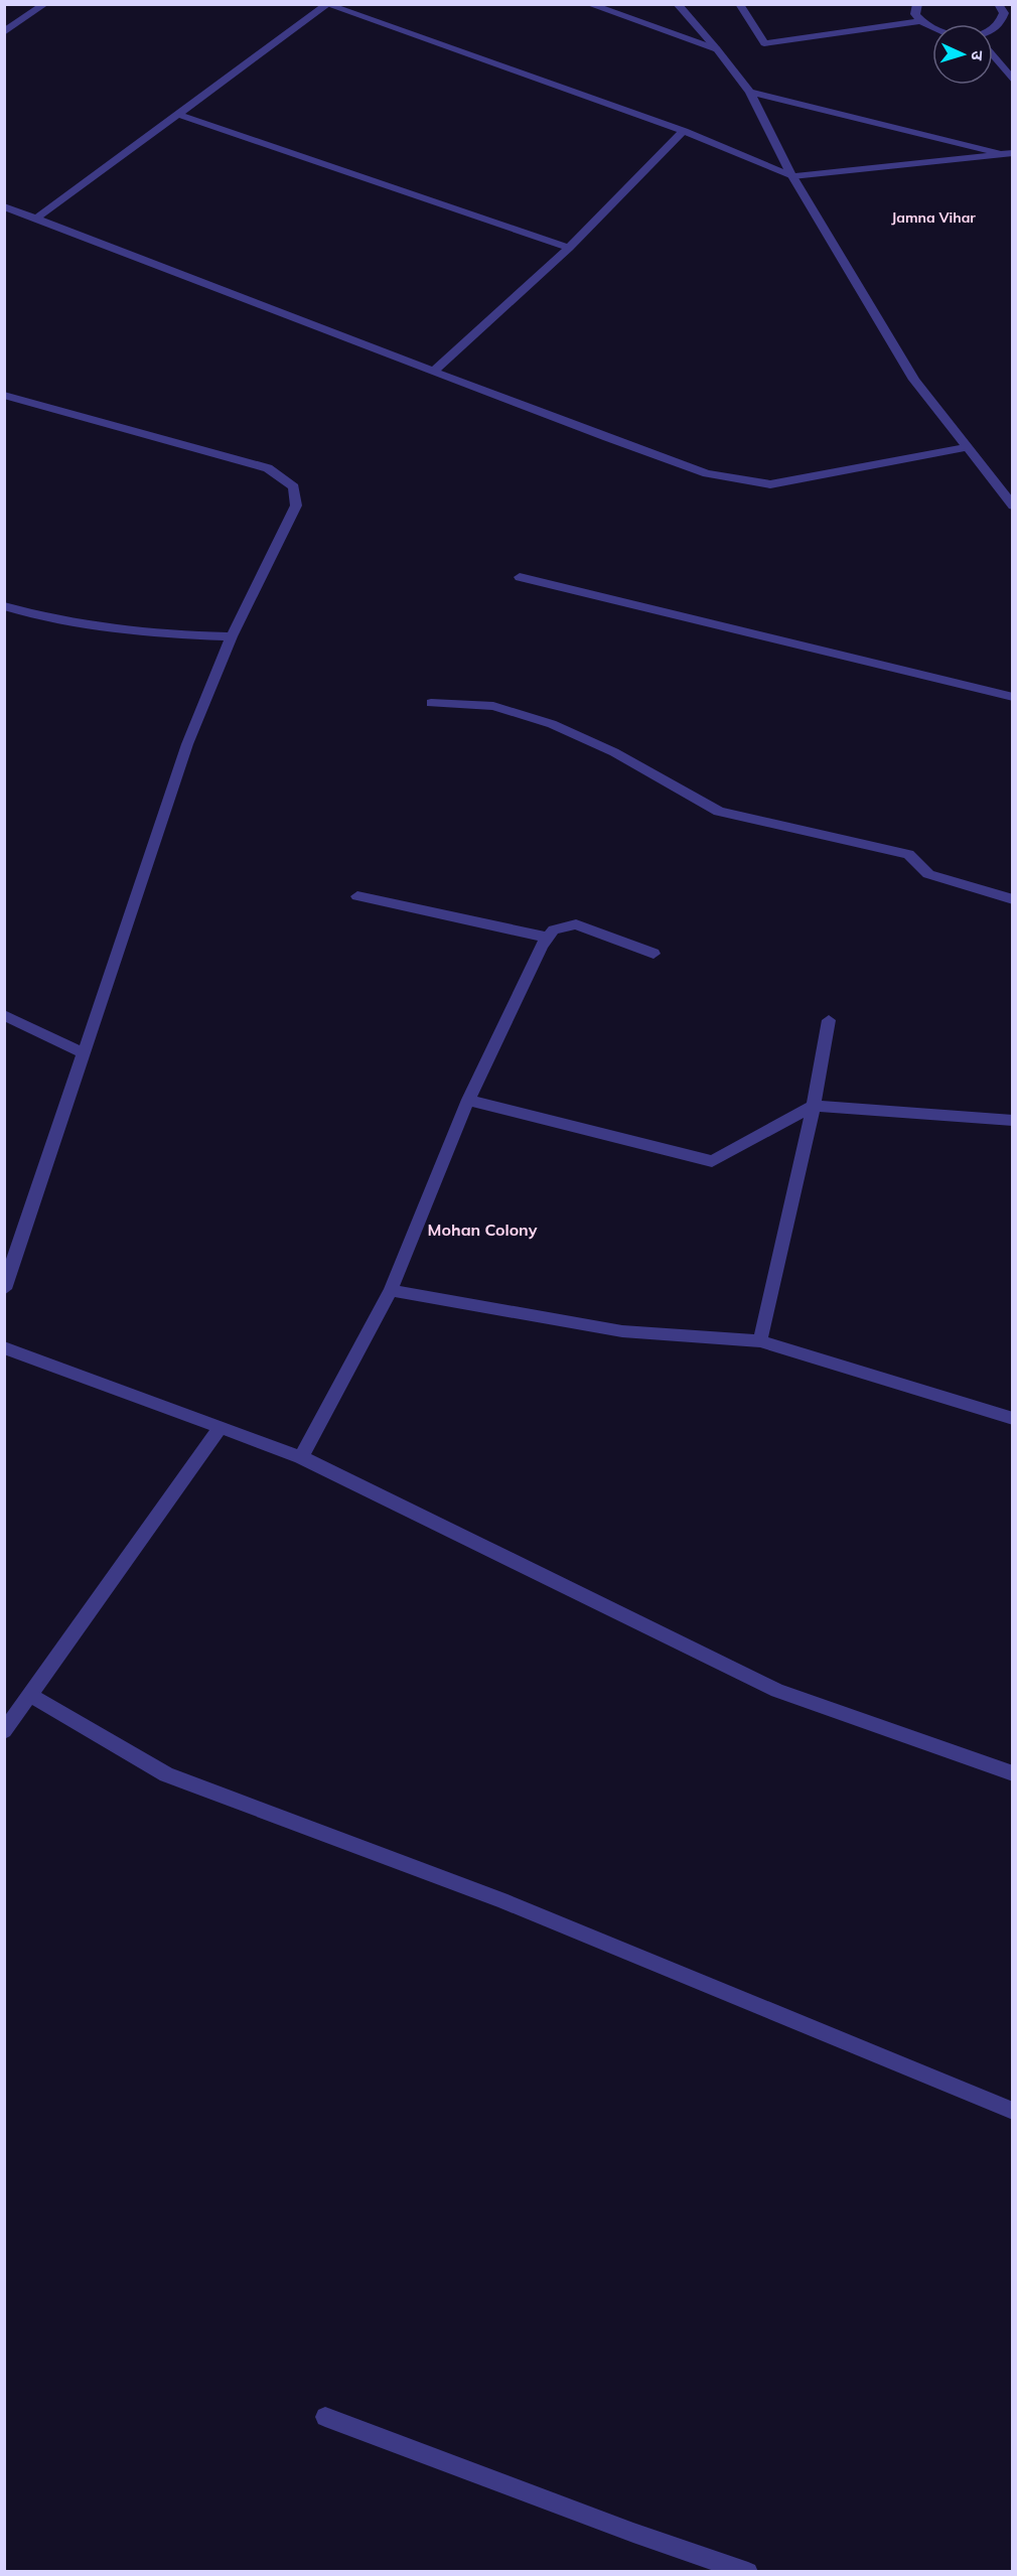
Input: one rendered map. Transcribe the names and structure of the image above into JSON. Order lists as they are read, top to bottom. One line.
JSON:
{"districts":["Jamna Vihar","Mohan Colony"],"north":"right"}
